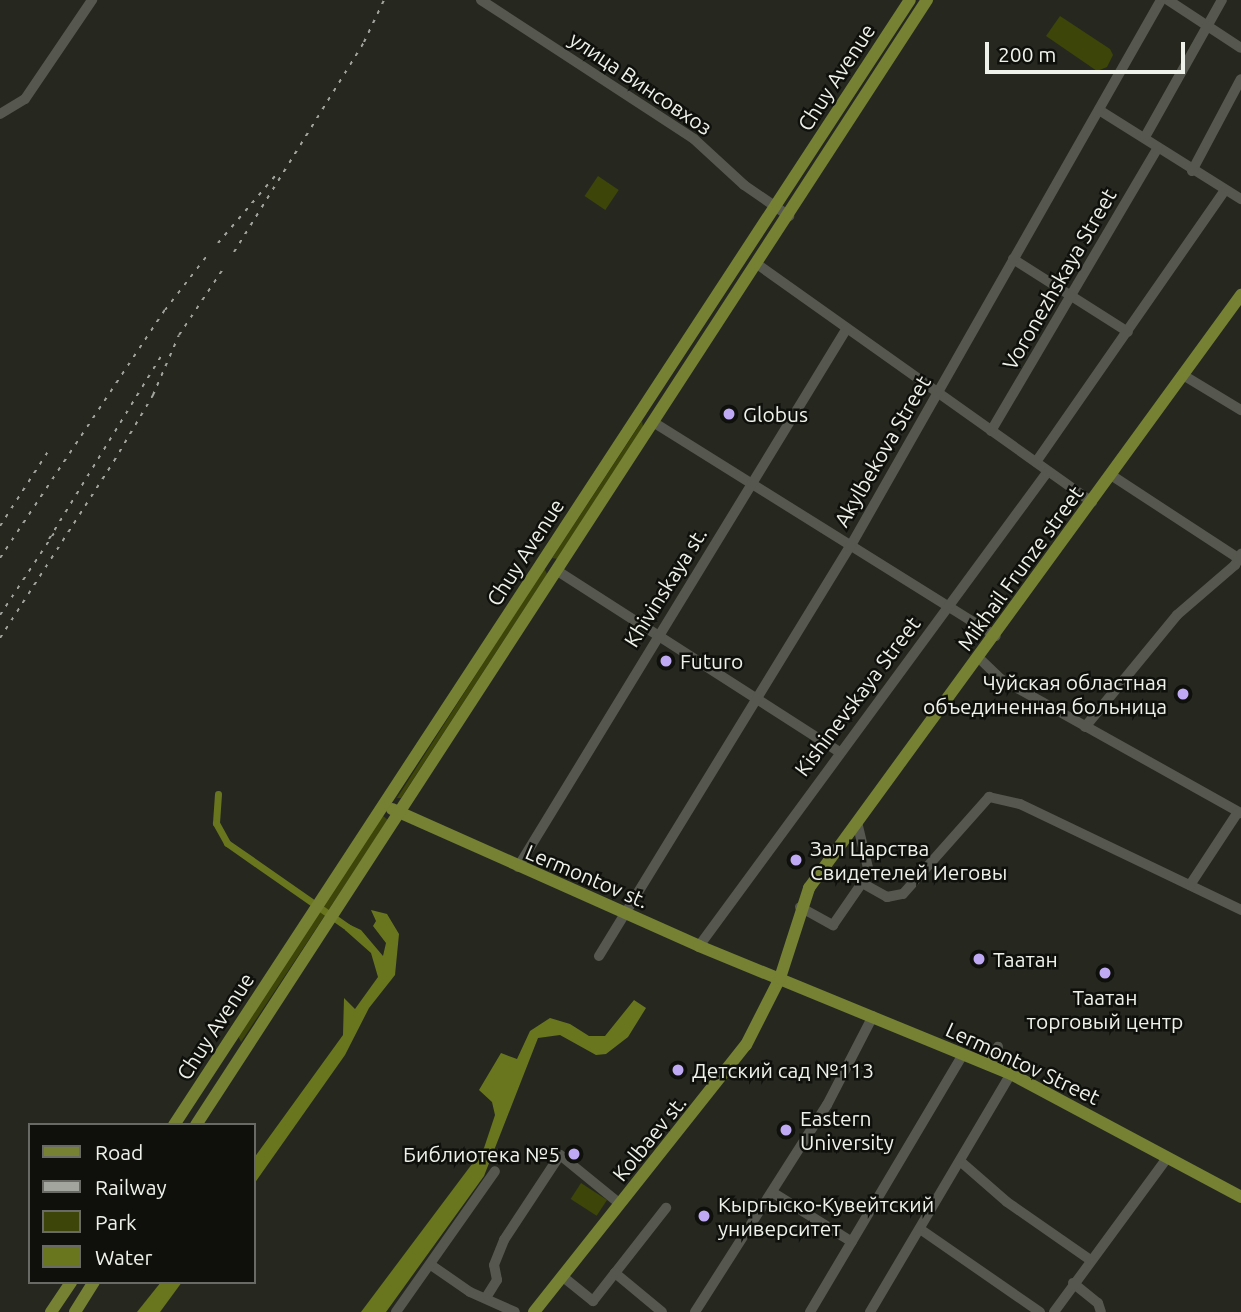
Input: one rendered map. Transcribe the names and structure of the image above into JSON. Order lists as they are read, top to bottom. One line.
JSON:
{"streets":{"main road":["Chuy Avenue","Mikhail Frunze street","Lermontov st.","Lermontov Street","Kolbaev st."],"street":["улица Винсовхоз","Voronezhskaya Street","Akylbekova Street","Khivinskaya st.","Kishinevskaya Street"]},"crossings":[["Chuy Avenue","улица Винсовхоз"],["Chuy Avenue","Lermontov st."],["Akylbekova Street","Lermontov st."],["Mikhail Frunze street","Lermontov st."],["Mikhail Frunze street","Lermontov Street"],["Mikhail Frunze street","Kolbaev st."],["Khivinskaya st.","Lermontov st."],["Kishinevskaya Street","Lermontov st."],["Lermontov st.","Lermontov Street"],["Lermontov st.","Kolbaev st."],["Lermontov Street","Kolbaev st."]],"places":["Globus","Futuro","Чуйская областная объединенная больница","Зал Царства Свидетелей Иеговы","Таатан","Таатан торговый центр","Детский сад №113","Eastern University","Библиотека №5","Кыргыско-Кувейтский университет"],"legend":["Road","Railway","Park","Water"],"scale_bar":"200 m"}
